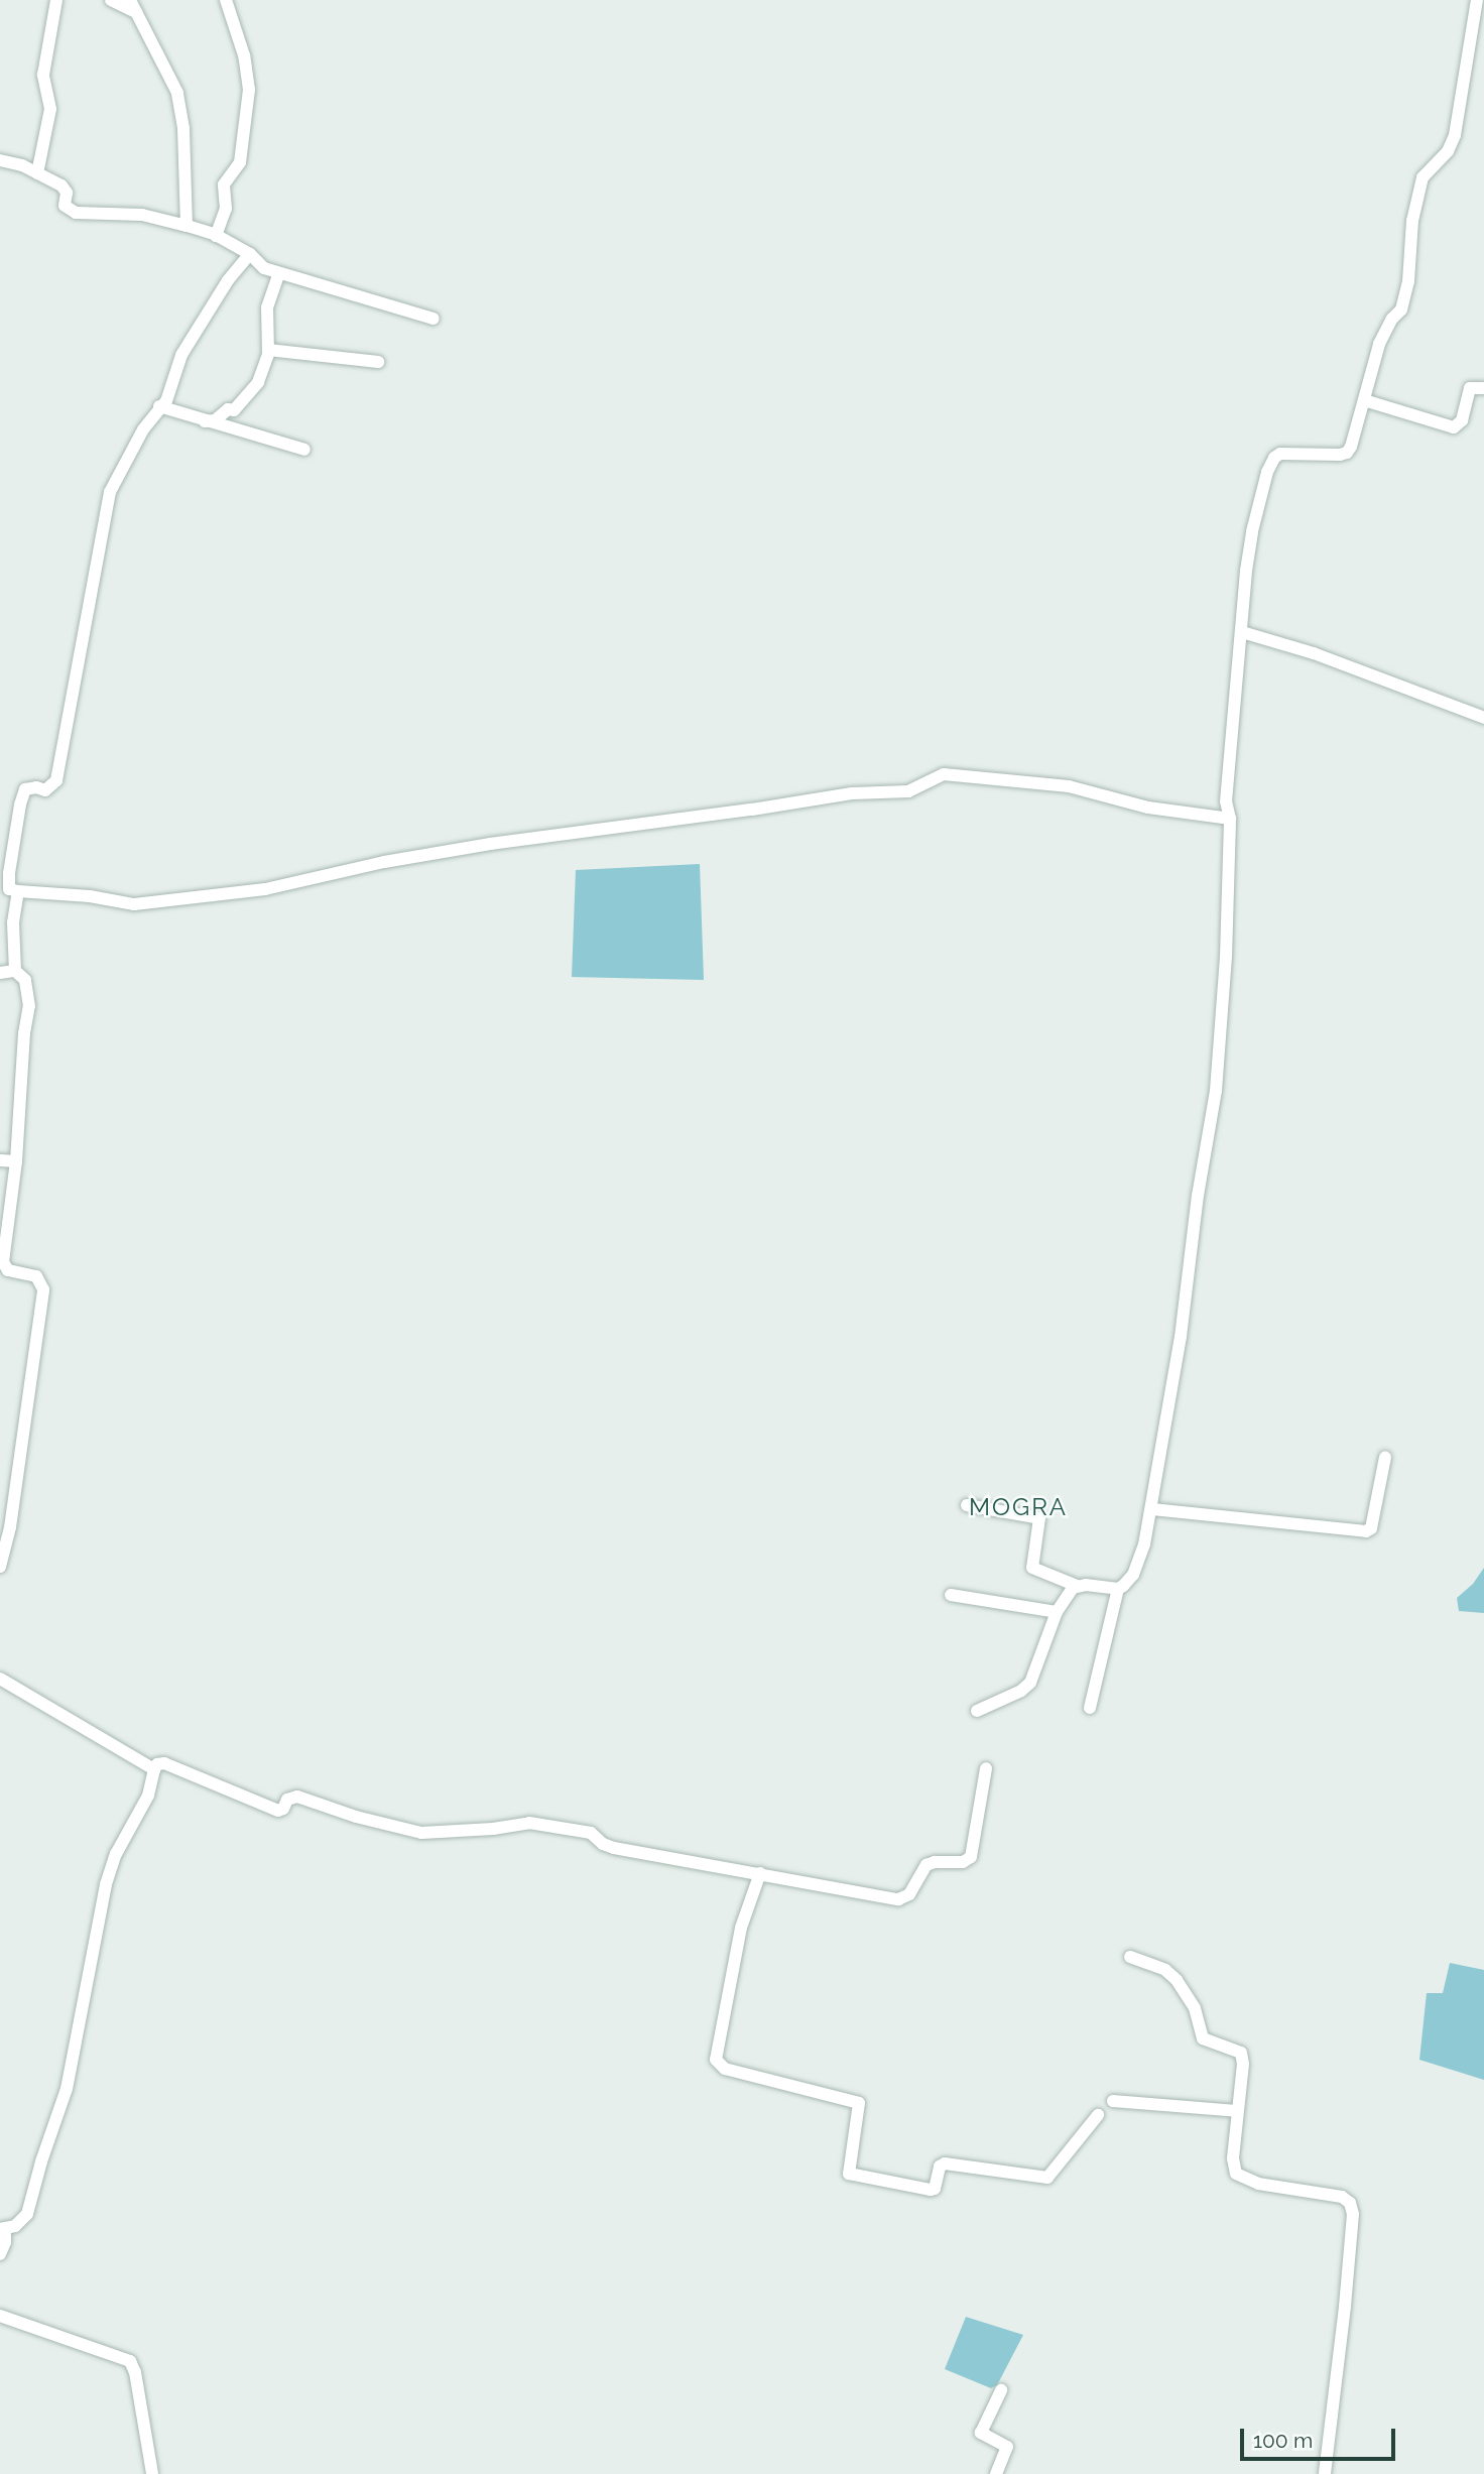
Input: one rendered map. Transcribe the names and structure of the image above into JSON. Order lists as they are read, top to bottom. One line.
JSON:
{"districts":["MOGRA"],"scale_bar":"100 m"}
